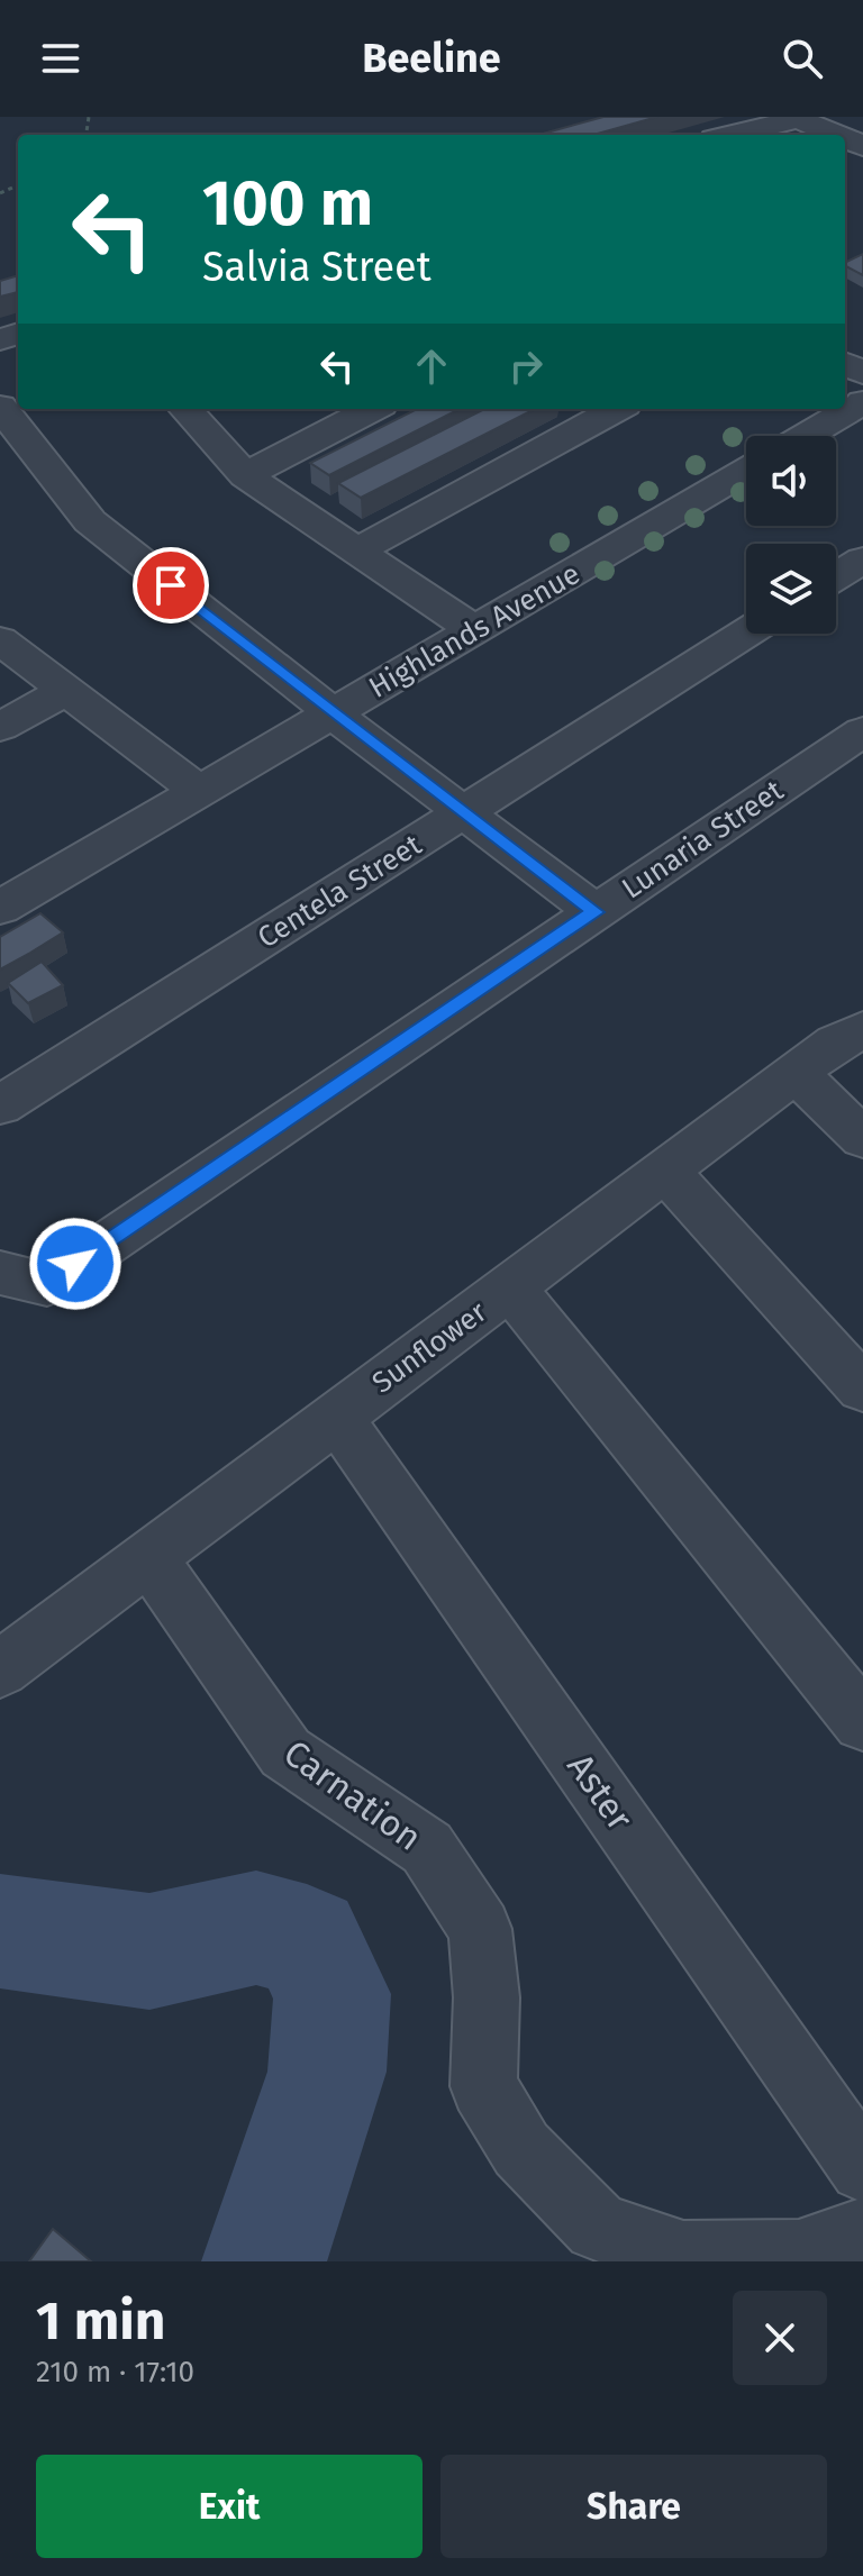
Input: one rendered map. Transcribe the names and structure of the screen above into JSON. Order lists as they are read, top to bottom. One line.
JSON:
{"streets":{"street":["Highlands Avenue","Lunaria Street","Centela Street","Sunflower","Aster","Carnation"]},"crossings":[["Sunflower","Aster"],["Sunflower","Carnation"]],"page":{"header":"Beeline","turn":["100 m","Salvia Street"],"heading":["1 min","210 m · 17:10"],"buttons":["Exit","Share"]}}
